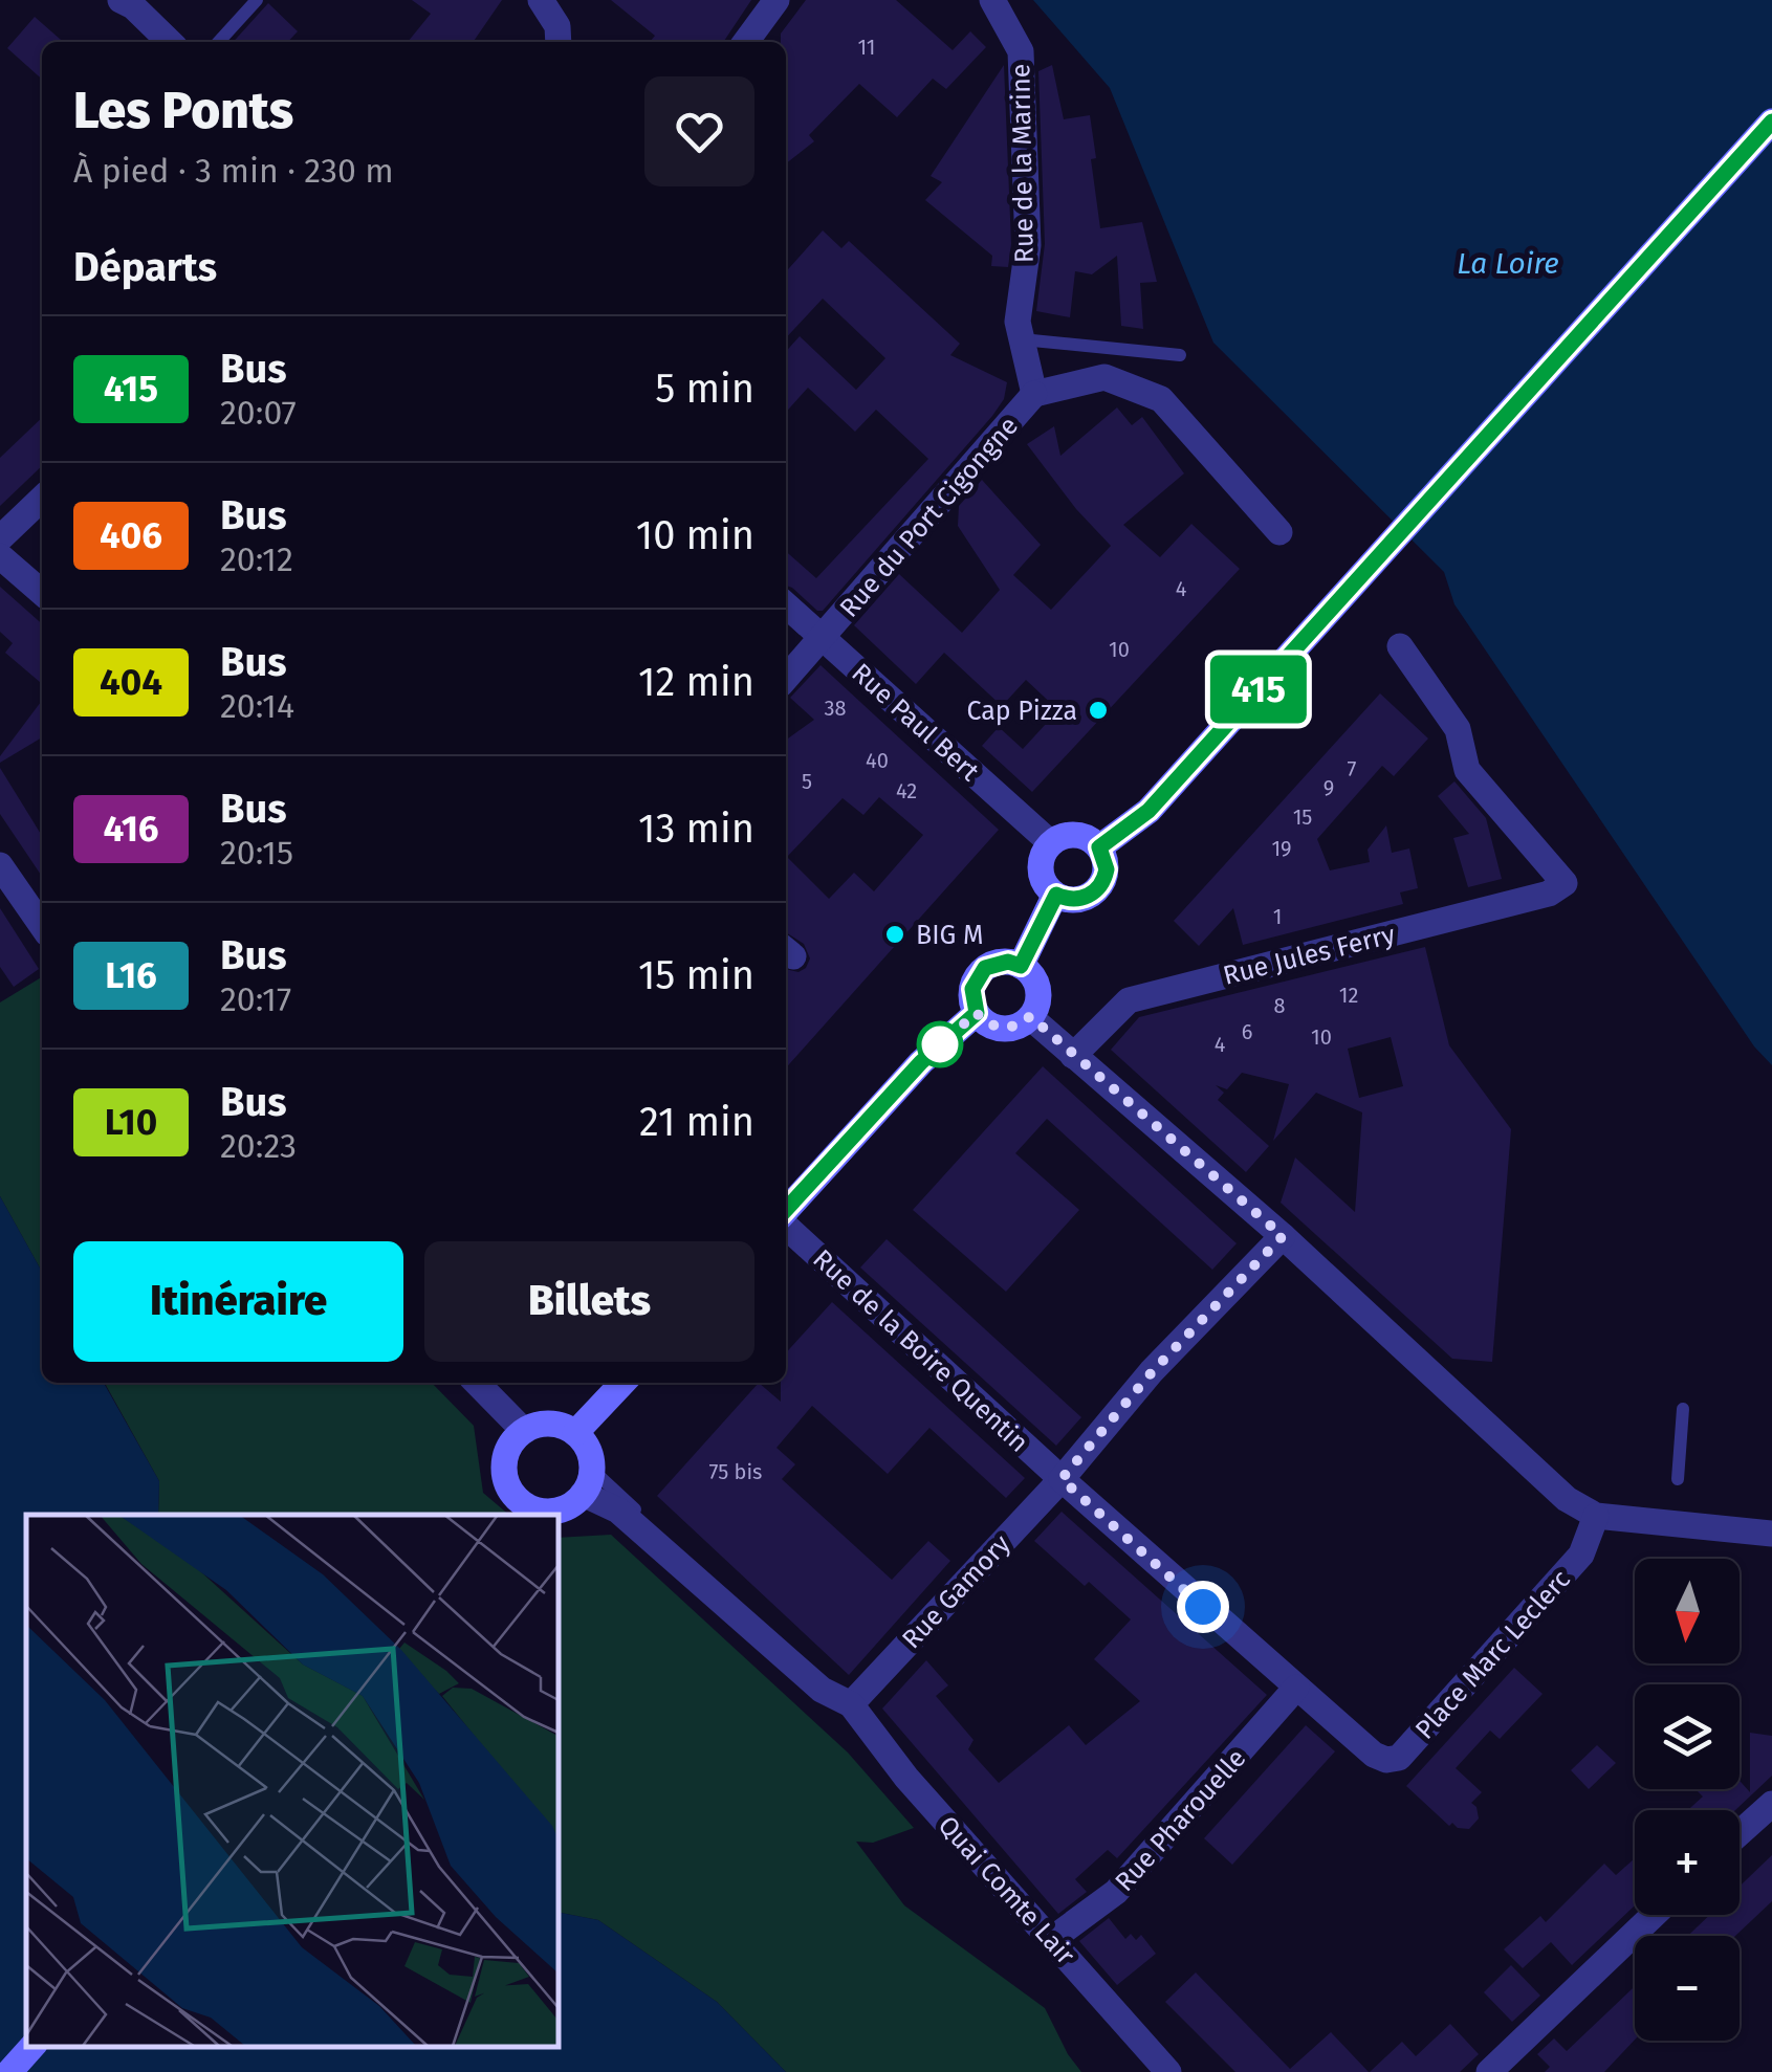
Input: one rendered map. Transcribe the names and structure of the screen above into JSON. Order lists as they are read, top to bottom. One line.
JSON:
{"streets":{"street":["Rue de la Marine","Rue du Port Cigongne","Rue Paul Bert","Rue Jules Ferry","Rue de la Boire Quentin","Rue Gamory","Place Marc Leclerc","Rue Pharouelle","Quai Comte Lair"]},"crossings":[["Rue de la Marine","Rue du Port Cigongne"],["Rue du Port Cigongne","Rue Paul Bert"],["Rue de la Boire Quentin","Rue Gamory"],["Rue de la Boire Quentin","Place Marc Leclerc"],["Rue Gamory","Place Marc Leclerc"],["Rue Gamory","Quai Comte Lair"],["Place Marc Leclerc","Rue Pharouelle"],["Rue Pharouelle","Quai Comte Lair"]],"water":["La Loire"],"places":["Cap Pizza","BIG M"],"lines":["bus line 415"],"house_numbers":["11","4","10","38","40","7","5","9","42","15","19","1","12","8","6","10","4","75 bis"],"north":"bottom","page":{"on_map":"415","heading":[["Les Ponts","À pied · 3 min · 230 m"],"Départs"],"list":[{"mark":"415","name":"Bus","note":"20:07","value":"5 min"},{"mark":"406","name":"Bus","note":"20:12","value":"10 min"},{"mark":"404","name":"Bus","note":"20:14","value":"12 min"},{"mark":"416","name":"Bus","note":"20:15","value":"13 min"},{"mark":"L16","name":"Bus","note":"20:17","value":"15 min"},{"mark":"L10","name":"Bus","note":"20:23","value":"21 min"}],"buttons":["Itinéraire","Billets"],"map_buttons":["+","−"]}}
